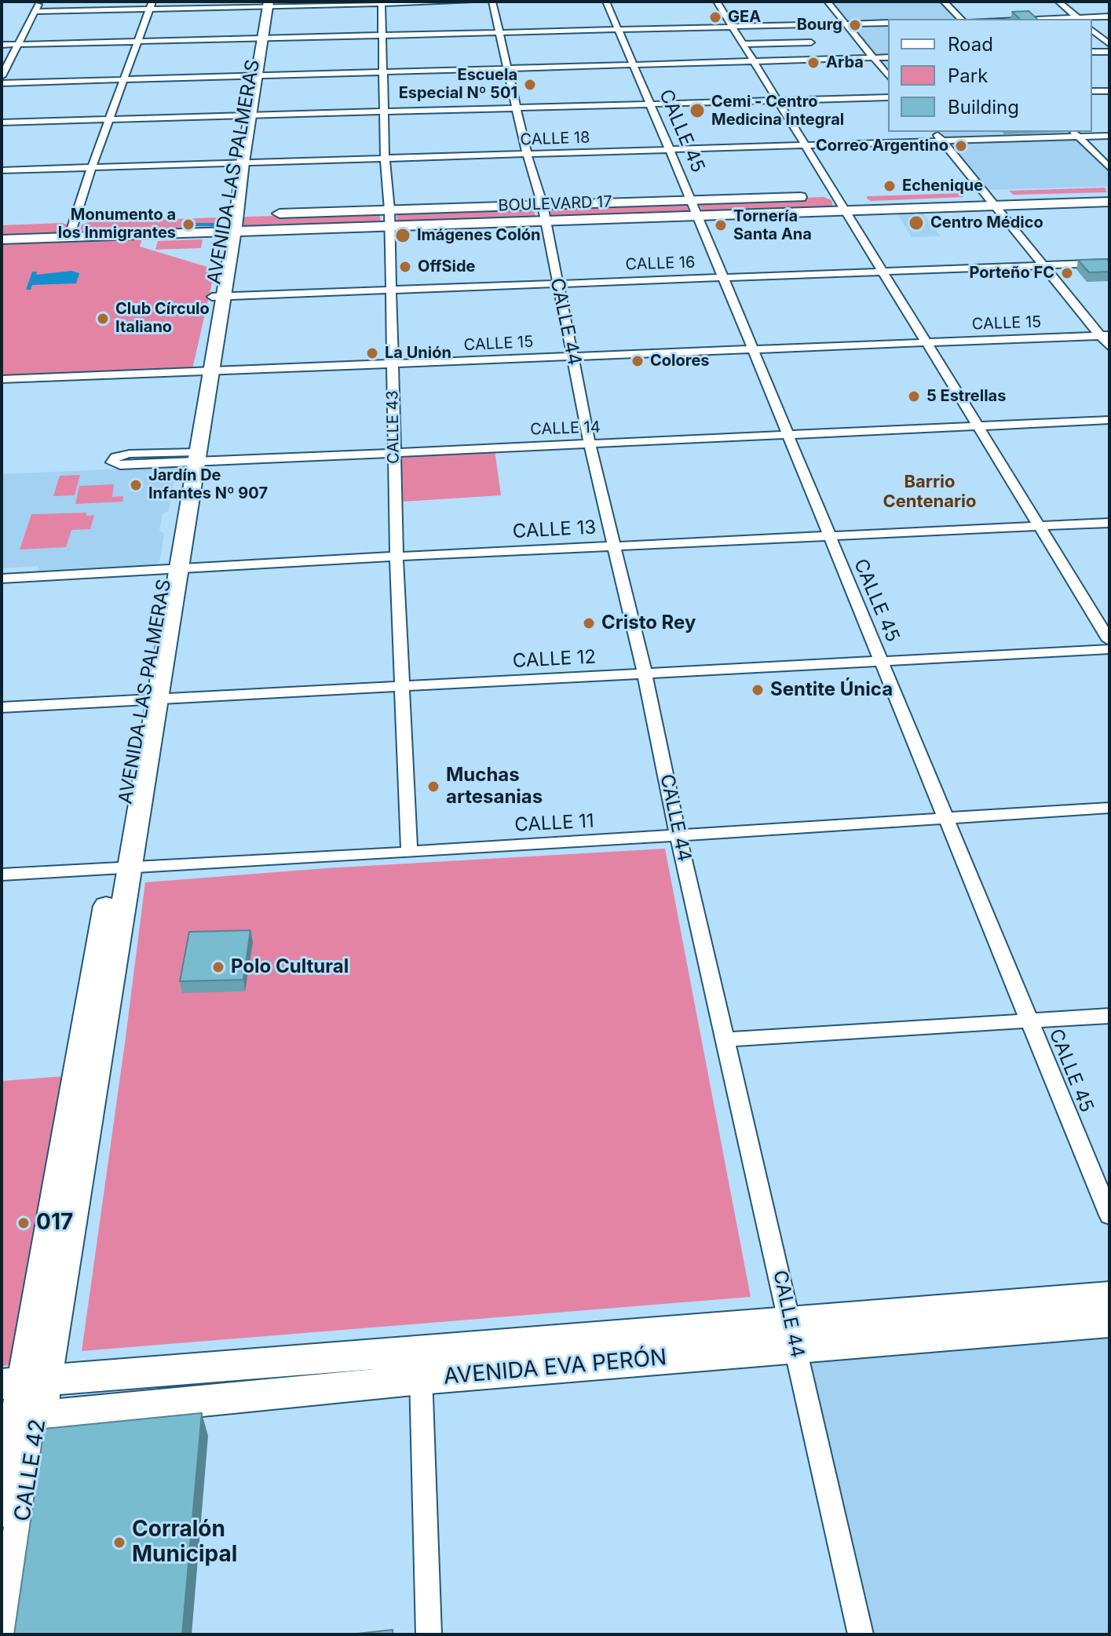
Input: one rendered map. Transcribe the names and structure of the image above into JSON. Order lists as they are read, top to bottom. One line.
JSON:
{"streets":{"main road":["AVENIDA LAS PALMERAS","BOULEVARD 17","AVENIDA EVA PERÓN","CALLE 42"],"street":["CALLE 45","CALLE 18","CALLE 16","CALLE 44","CALLE 15","CALLE 43","CALLE 14","CALLE 13","CALLE 12","CALLE 11"]},"crossings":[["CALLE 45","CALLE 18"],["CALLE 45","BOULEVARD 17"],["CALLE 45","CALLE 16"],["CALLE 45","CALLE 15"],["CALLE 45","CALLE 14"],["CALLE 45","CALLE 13"],["CALLE 45","CALLE 12"],["CALLE 45","CALLE 11"],["CALLE 18","AVENIDA LAS PALMERAS"],["CALLE 18","CALLE 44"],["CALLE 18","CALLE 43"],["AVENIDA LAS PALMERAS","BOULEVARD 17"],["AVENIDA LAS PALMERAS","CALLE 16"],["AVENIDA LAS PALMERAS","CALLE 15"],["AVENIDA LAS PALMERAS","CALLE 14"],["AVENIDA LAS PALMERAS","CALLE 13"],["AVENIDA LAS PALMERAS","CALLE 12"],["AVENIDA LAS PALMERAS","CALLE 11"],["AVENIDA LAS PALMERAS","AVENIDA EVA PERÓN"],["AVENIDA LAS PALMERAS","CALLE 42"],["BOULEVARD 17","CALLE 44"],["BOULEVARD 17","CALLE 43"],["CALLE 16","CALLE 44"],["CALLE 16","CALLE 43"],["CALLE 44","CALLE 15"],["CALLE 44","CALLE 14"],["CALLE 44","CALLE 13"],["CALLE 44","CALLE 12"],["CALLE 44","CALLE 11"],["CALLE 44","AVENIDA EVA PERÓN"],["CALLE 15","CALLE 43"],["CALLE 43","CALLE 14"],["CALLE 43","CALLE 13"],["CALLE 43","CALLE 12"],["CALLE 43","CALLE 11"],["AVENIDA EVA PERÓN","CALLE 42"]],"districts":["Barrio Centenario"],"places":["GEA","Bourg","Arba","Escuela Especial Nº 501","Cemi - Centro Medicina Integral","Correo Argentino","Echenique","Centro Médico","Monumento a los Inmigrantes","Tornería Santa Ana","Imágenes Colón","OffSide","Porteño FC","Club Círculo Italiano","La Unión","Colores","5 Estrellas","Jardín De Infantes Nº 907","Cristo Rey","Sentite Única","Muchas artesanias","Polo Cultural","017","Corralón Municipal"],"legend":["Road","Park","Building"]}
